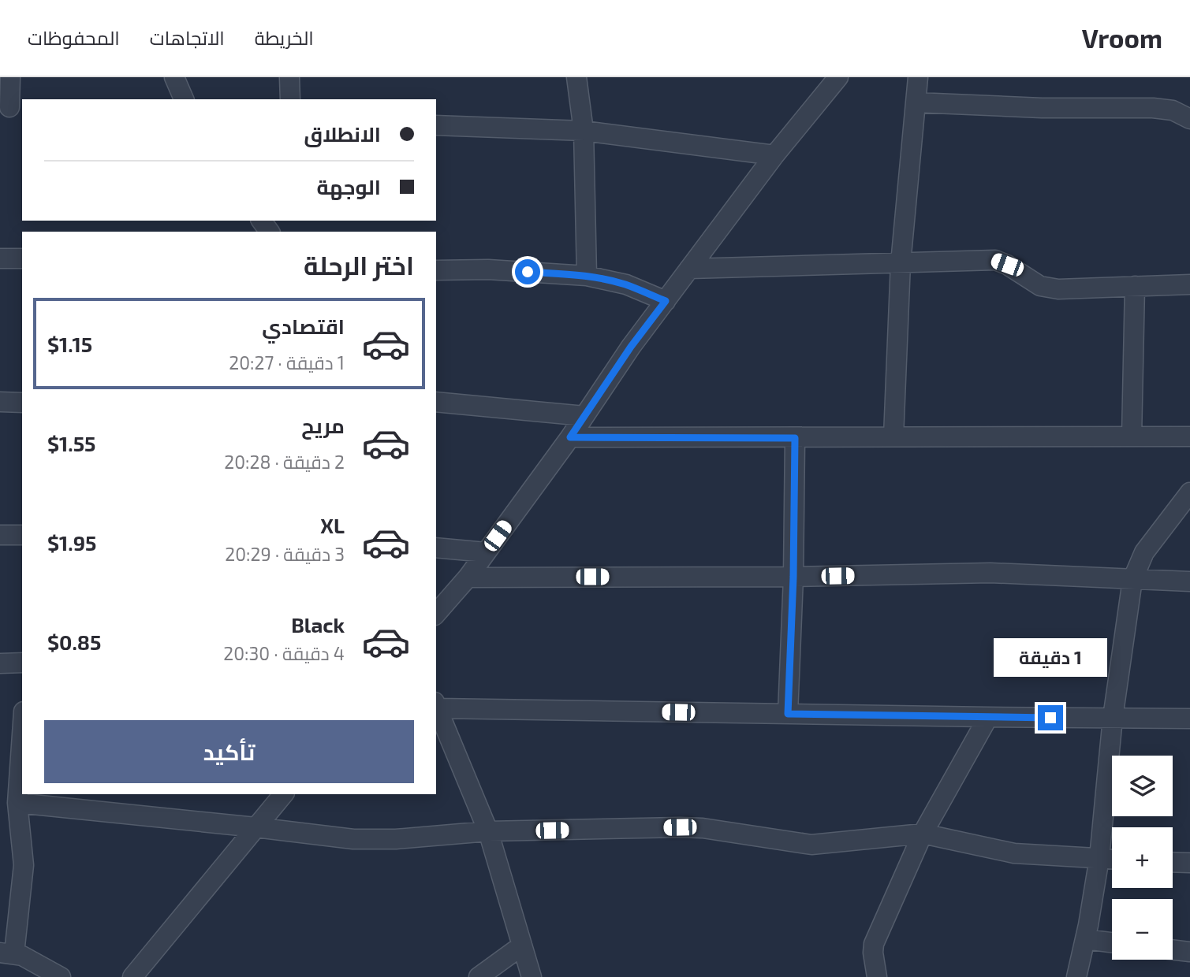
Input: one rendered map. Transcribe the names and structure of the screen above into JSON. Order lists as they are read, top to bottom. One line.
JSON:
{"page":{"header":"Vroom","nav":["الخريطة","الاتجاهات","المحفوظات"],"banner":["الانطلاق","الوجهة"],"heading":"اختر الرحلة","list":[{"name":"اقتصادي","note":"1 دقيقة · 20:27","value":"$1.15"},{"name":"مريح","note":"2 دقيقة · 20:28","value":"$1.55"},{"name":"XL","note":"3 دقيقة · 20:29","value":"$1.95"},{"name":"Black","note":"4 دقيقة · 20:30","value":"$0.85"}],"bubble":"1 دقيقة","buttons":"تأكيد","map_buttons":["+","−"]}}
